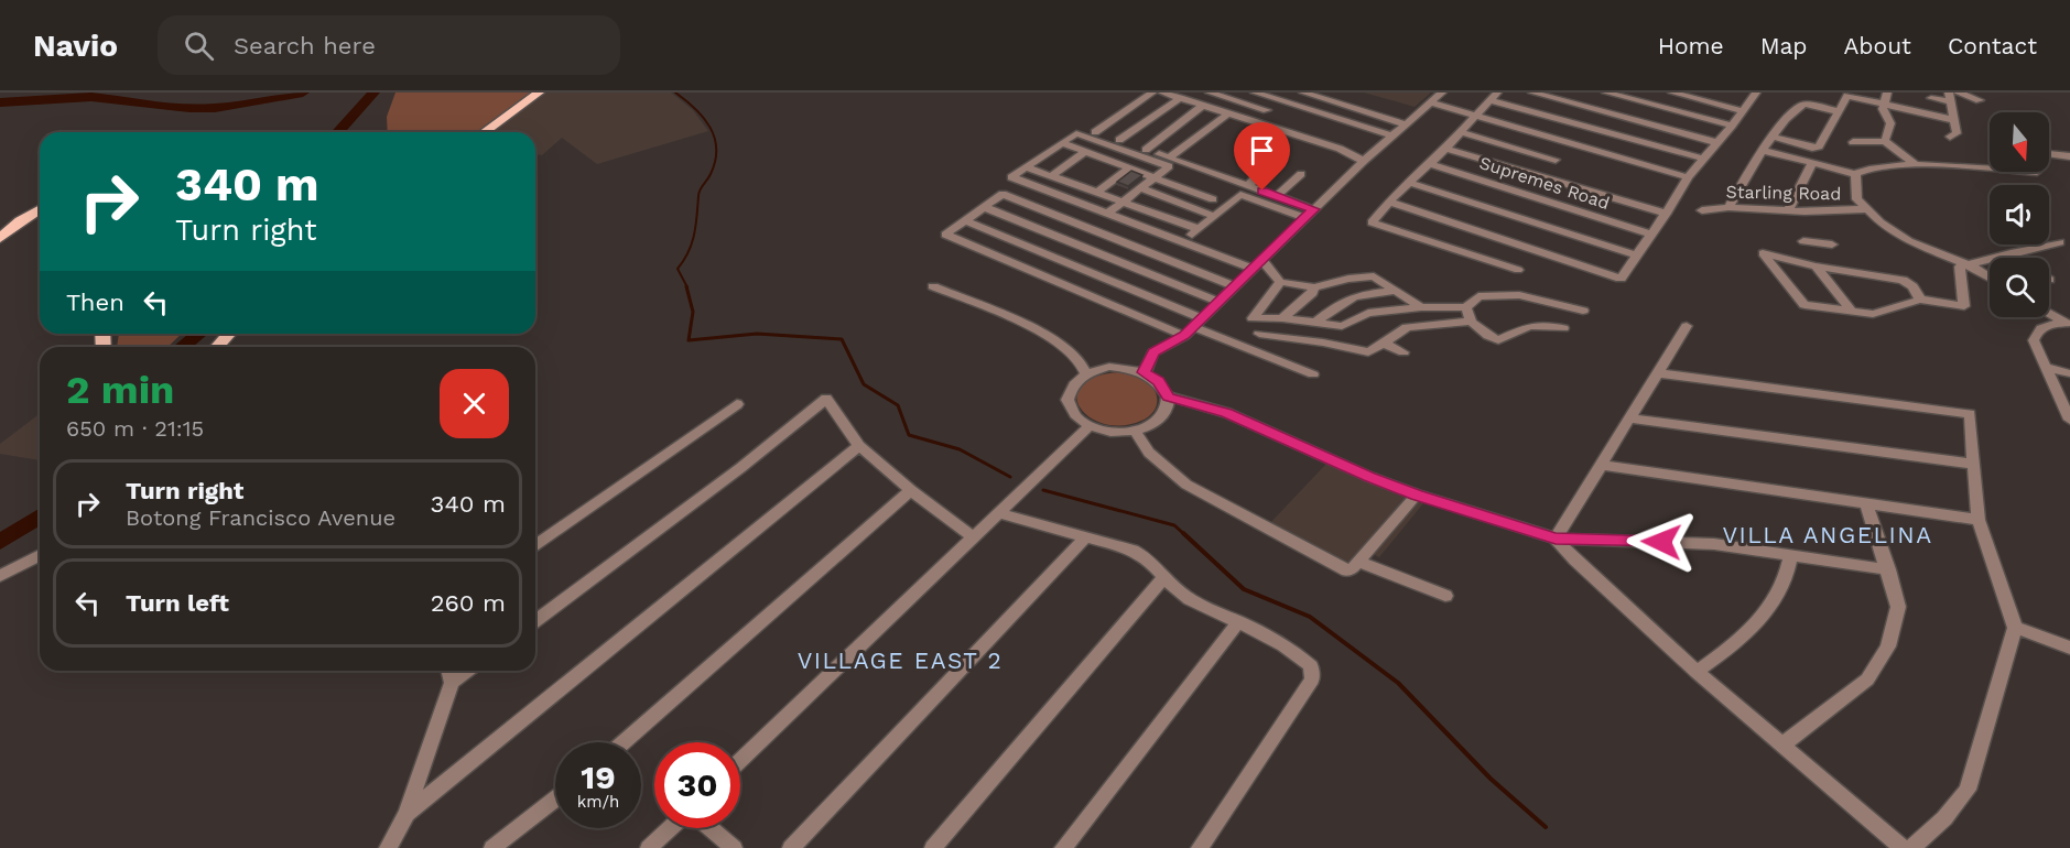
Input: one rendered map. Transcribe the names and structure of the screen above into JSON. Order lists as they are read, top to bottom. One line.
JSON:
{"streets":{"street":["Supremes Road","Starling Road"]},"districts":["VILLA ANGELINA","VILLAGE EAST 2"],"north":"bottom","page":{"header":"Navio","search":"Search here","nav":["Home","Map","About","Contact"],"turn":["340 m","Turn right"],"then":"Then","heading":["2 min","650 m · 21:15"],"list":[{"name":"Turn right","note":"Botong Francisco Avenue","value":"340 m"},{"name":"Turn left","value":"260 m"}],"speed":"19 km/h","limit":"30"}}
